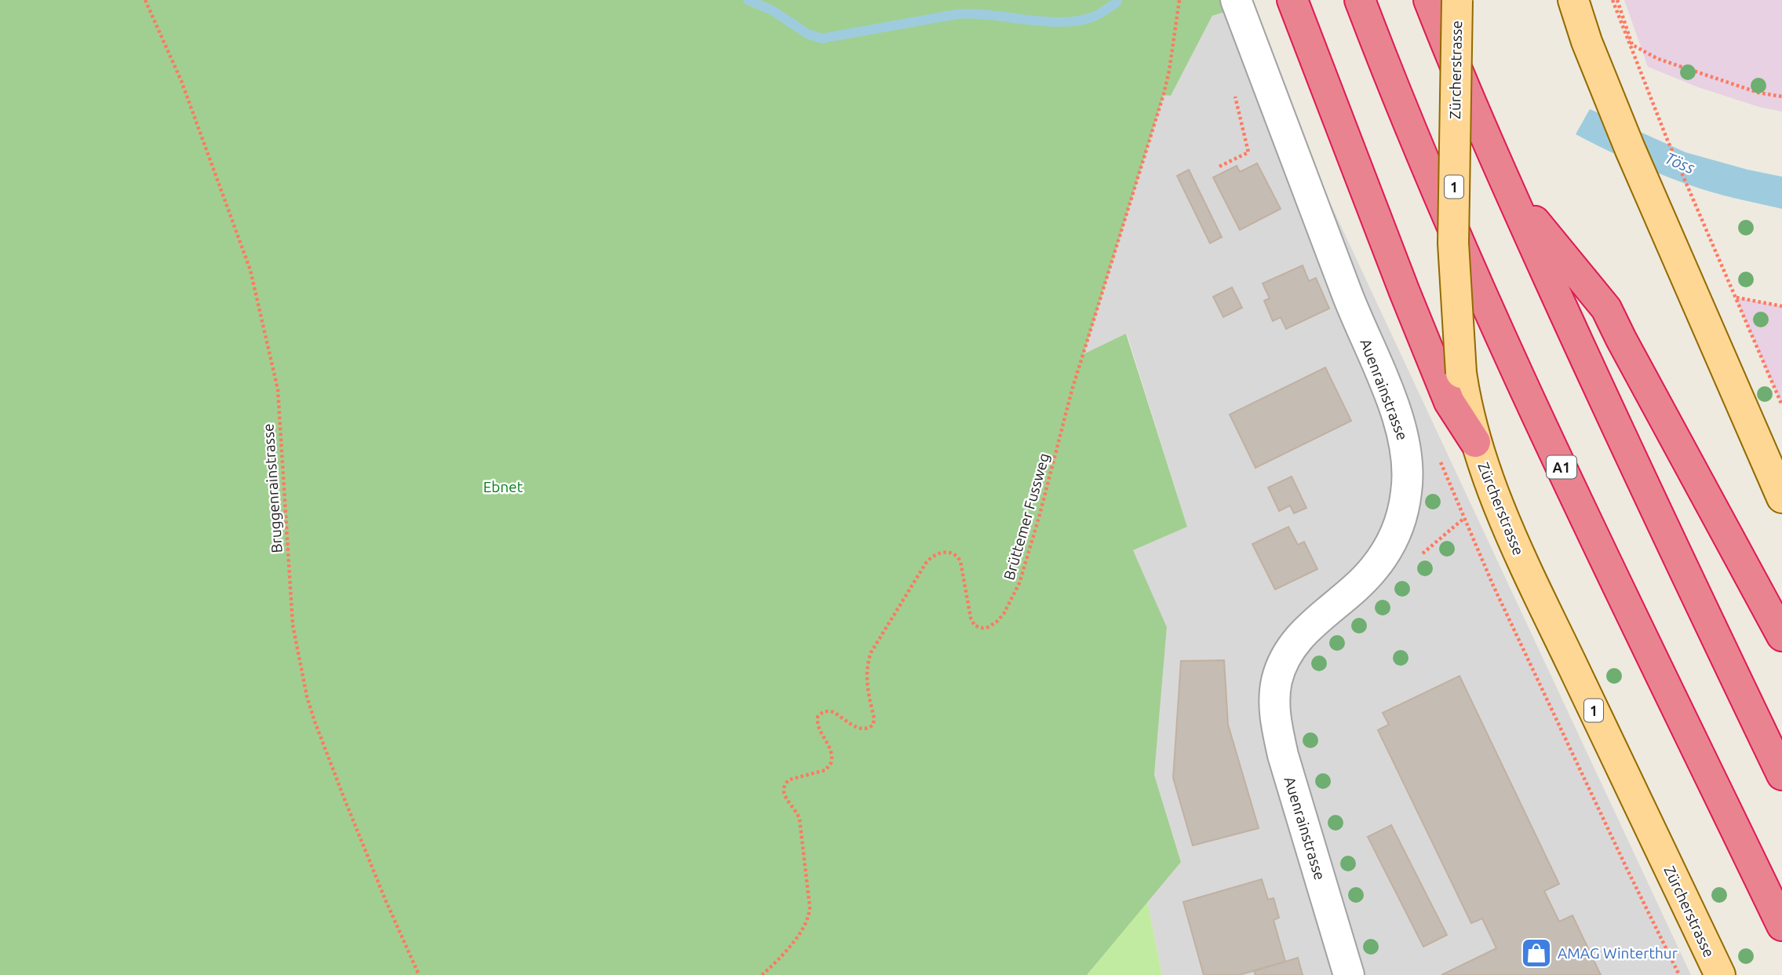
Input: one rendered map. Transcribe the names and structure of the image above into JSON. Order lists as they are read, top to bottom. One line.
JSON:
{"streets":{"highway":["A1"],"main road":["Zürcherstrasse","1"],"street":["Auenrainstrasse"],"path":["Bruggenrainstrasse","Brüttemer Fussweg"]},"water":["Töss"],"parks":["Ebnet"],"places":{"shop":["AMAG Winterthur"]}}
